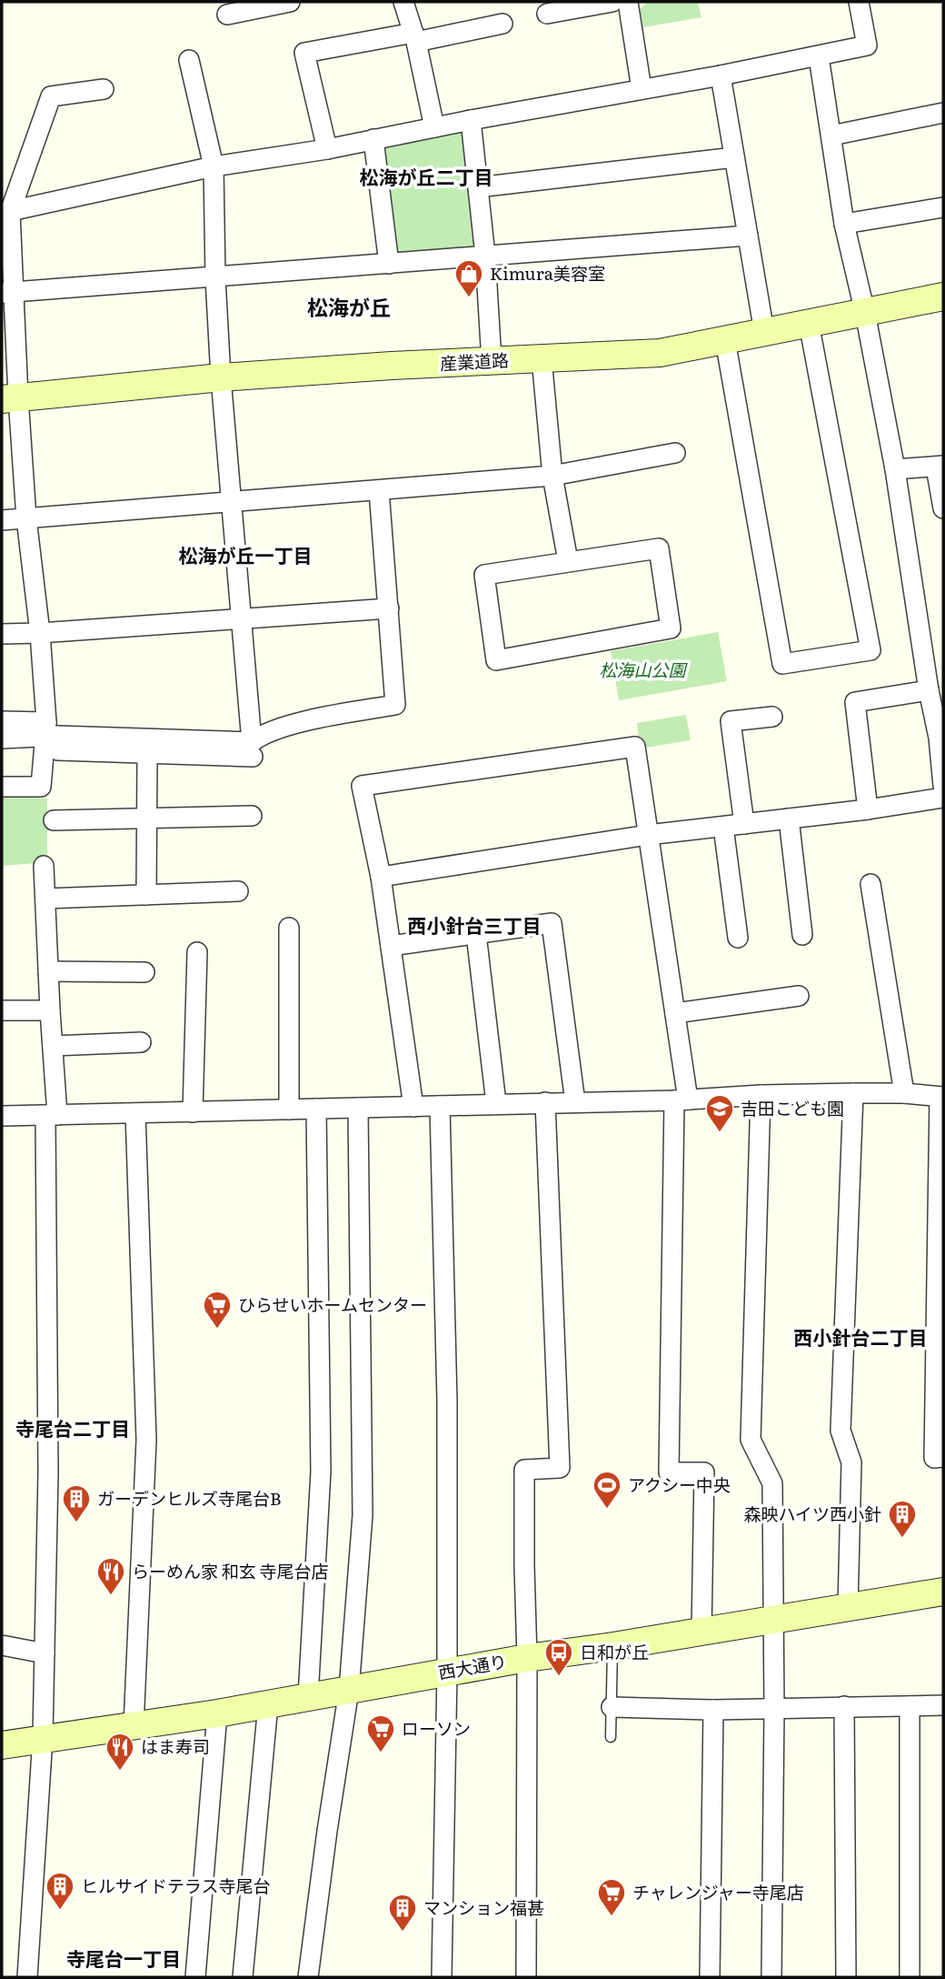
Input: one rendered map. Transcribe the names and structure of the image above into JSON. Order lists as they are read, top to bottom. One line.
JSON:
{"streets":{"street":["産業道路","西大通り"]},"districts":["松海が丘二丁目","松海が丘","松海が丘一丁目","西小針台三丁目","西小針台二丁目","寺尾台二丁目","寺尾台一丁目"],"parks":["松海山公園"],"places":{"shop":["Kimura美容室"],"school or university":["吉田こども園"],"supermarket":["ひらせいホームセンター","ローソン","チャレンジャー寺尾店"],"sports":["アクシー中央"],"building":["ガーデンヒルズ寺尾台B","森映ハイツ西小針","ヒルサイドテラス寺尾台","マンション福甚"],"restaurant":["らーめん家 和玄 寺尾台店","はま寿司"],"bus stop":["日和が丘"]}}
